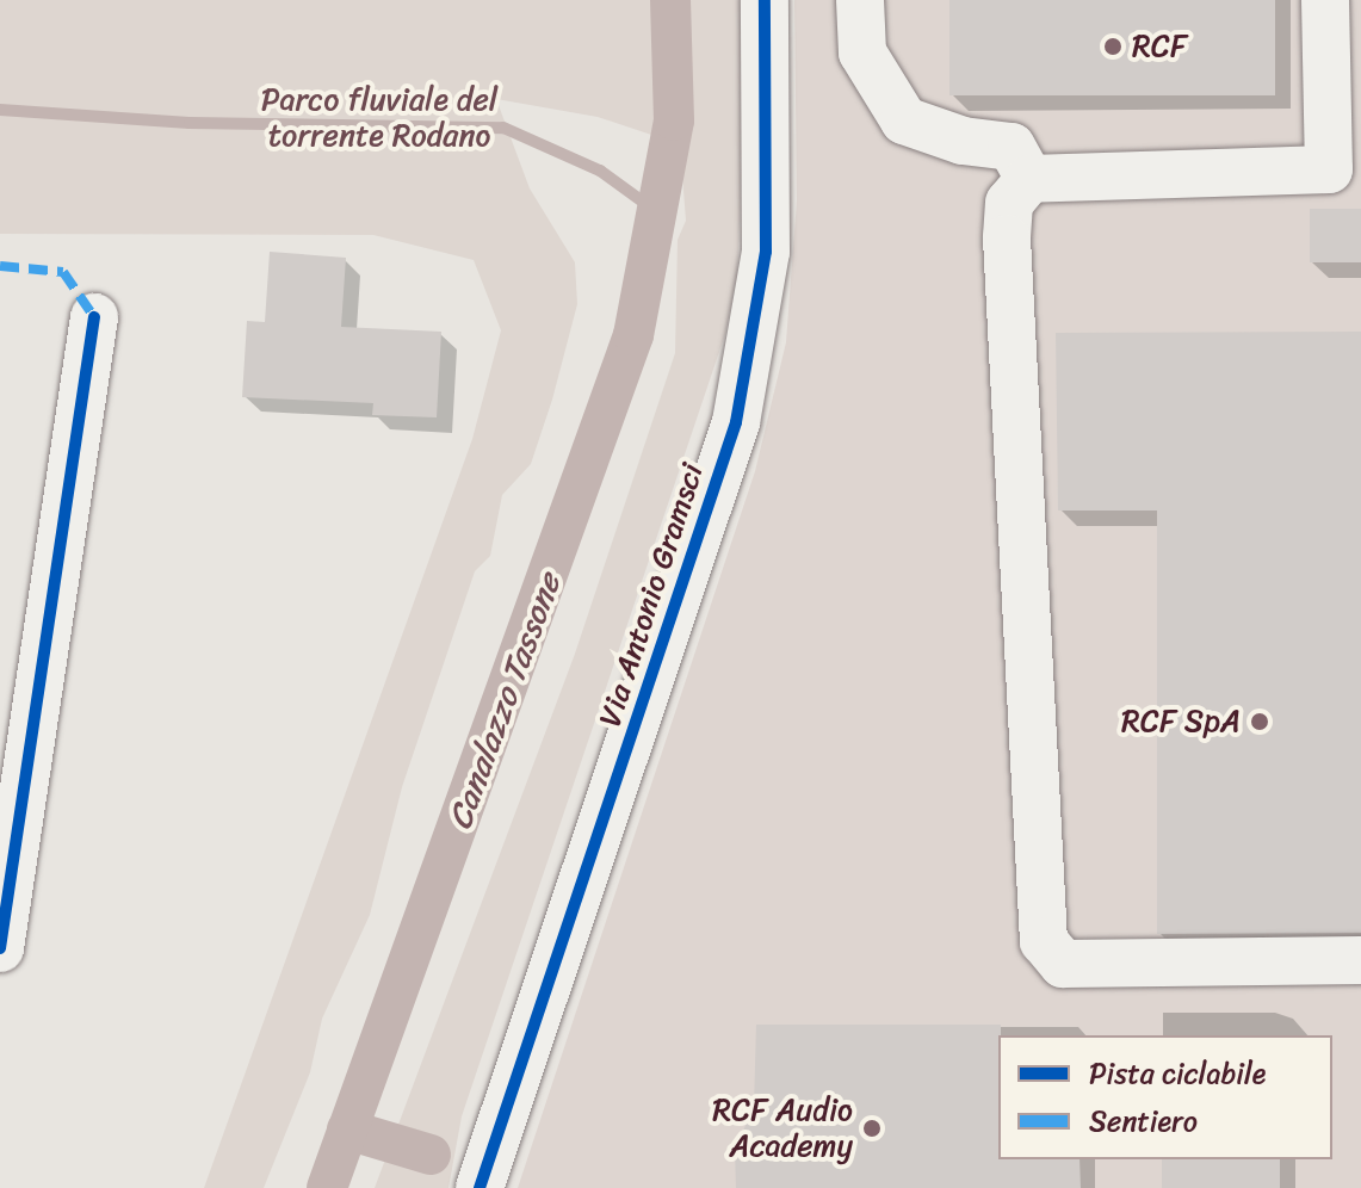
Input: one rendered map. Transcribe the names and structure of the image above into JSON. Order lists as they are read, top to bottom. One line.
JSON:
{"streets":{"street":["Via Antonio Gramsci"]},"water":["Canalazzo Tassone"],"parks":["Parco fluviale del torrente Rodano"],"places":["RCF","RCF SpA","RCF Audio Academy"],"legend":["Pista ciclabile","Sentiero"]}
